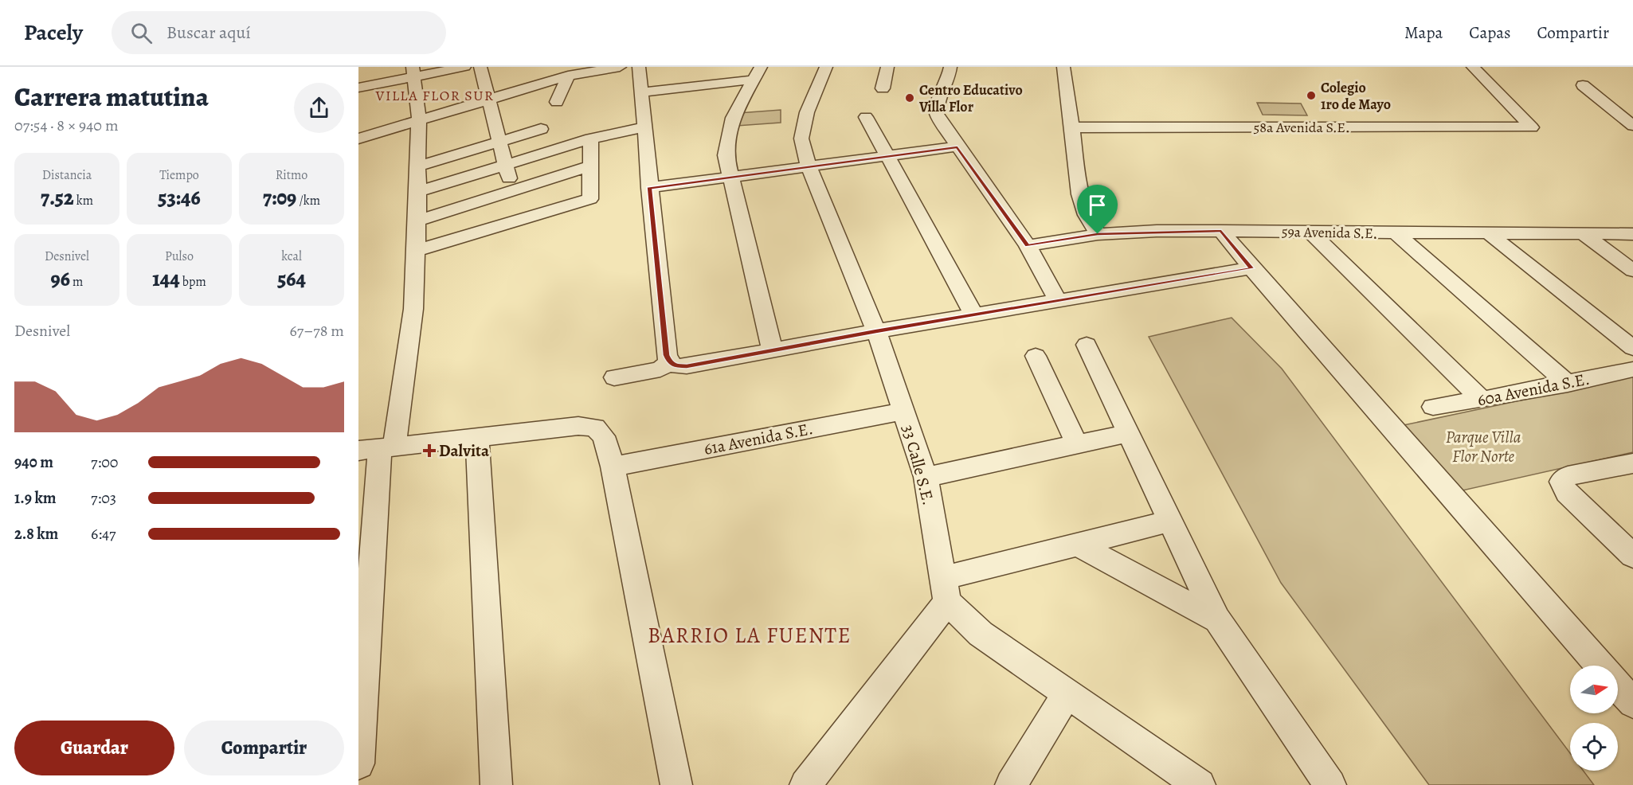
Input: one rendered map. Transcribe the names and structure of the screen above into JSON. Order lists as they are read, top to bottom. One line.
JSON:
{"streets":{"street":["58a Avenida S.E.","59a Avenida S.E.","60a Avenida S.E.","61a Avenida S.E.","33 Calle S.E."]},"crossings":[["61a Avenida S.E.","33 Calle S.E."]],"districts":["VILLA FLOR SUR","BARRIO LA FUENTE"],"parks":["Parque Villa Flor Norte"],"places":{"other":["Colegio 1ro de Mayo","Centro Educativo Villa Flor"],"health":["Dalvita"]},"north":"right","page":{"header":"Pacely","search":"Buscar aquí","nav":["Mapa","Capas","Compartir"],"heading":["Carrera matutina","07:54 · 8 × 940 m"],"stats":[["Distancia","7.52 km"],["Tiempo","53:46"],["Ritmo","7:09 /km"],["Desnivel","96 m"],["Pulso","144 bpm"],["kcal","564"]],"chart":["Desnivel","67–78 m"],"list":[{"name":"940 m","note":"7:00"},{"name":"1.9 km","note":"7:03"},{"name":"2.8 km","note":"6:47"}],"buttons":["Guardar","Compartir"]}}
